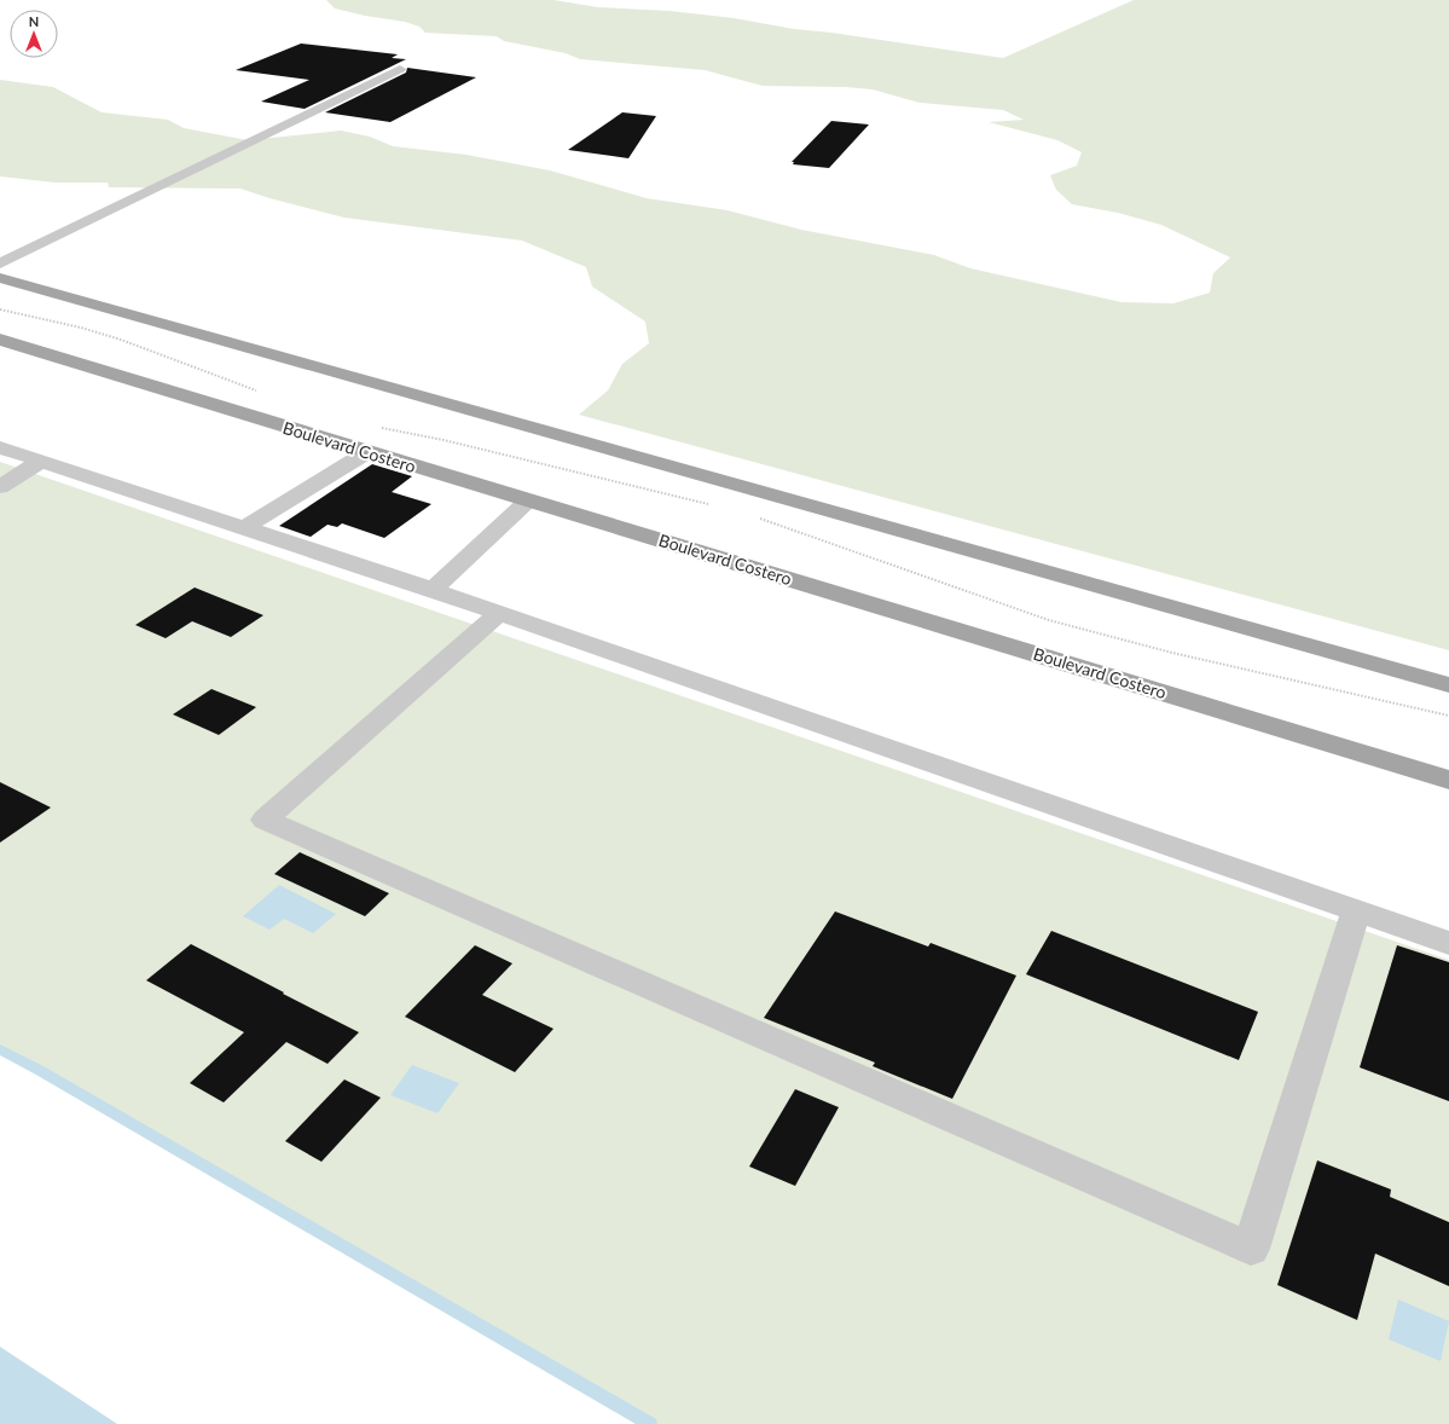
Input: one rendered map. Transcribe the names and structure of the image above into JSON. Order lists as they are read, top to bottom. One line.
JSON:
{"streets":{"main road":["Boulevard Costero"]},"north":"top"}
